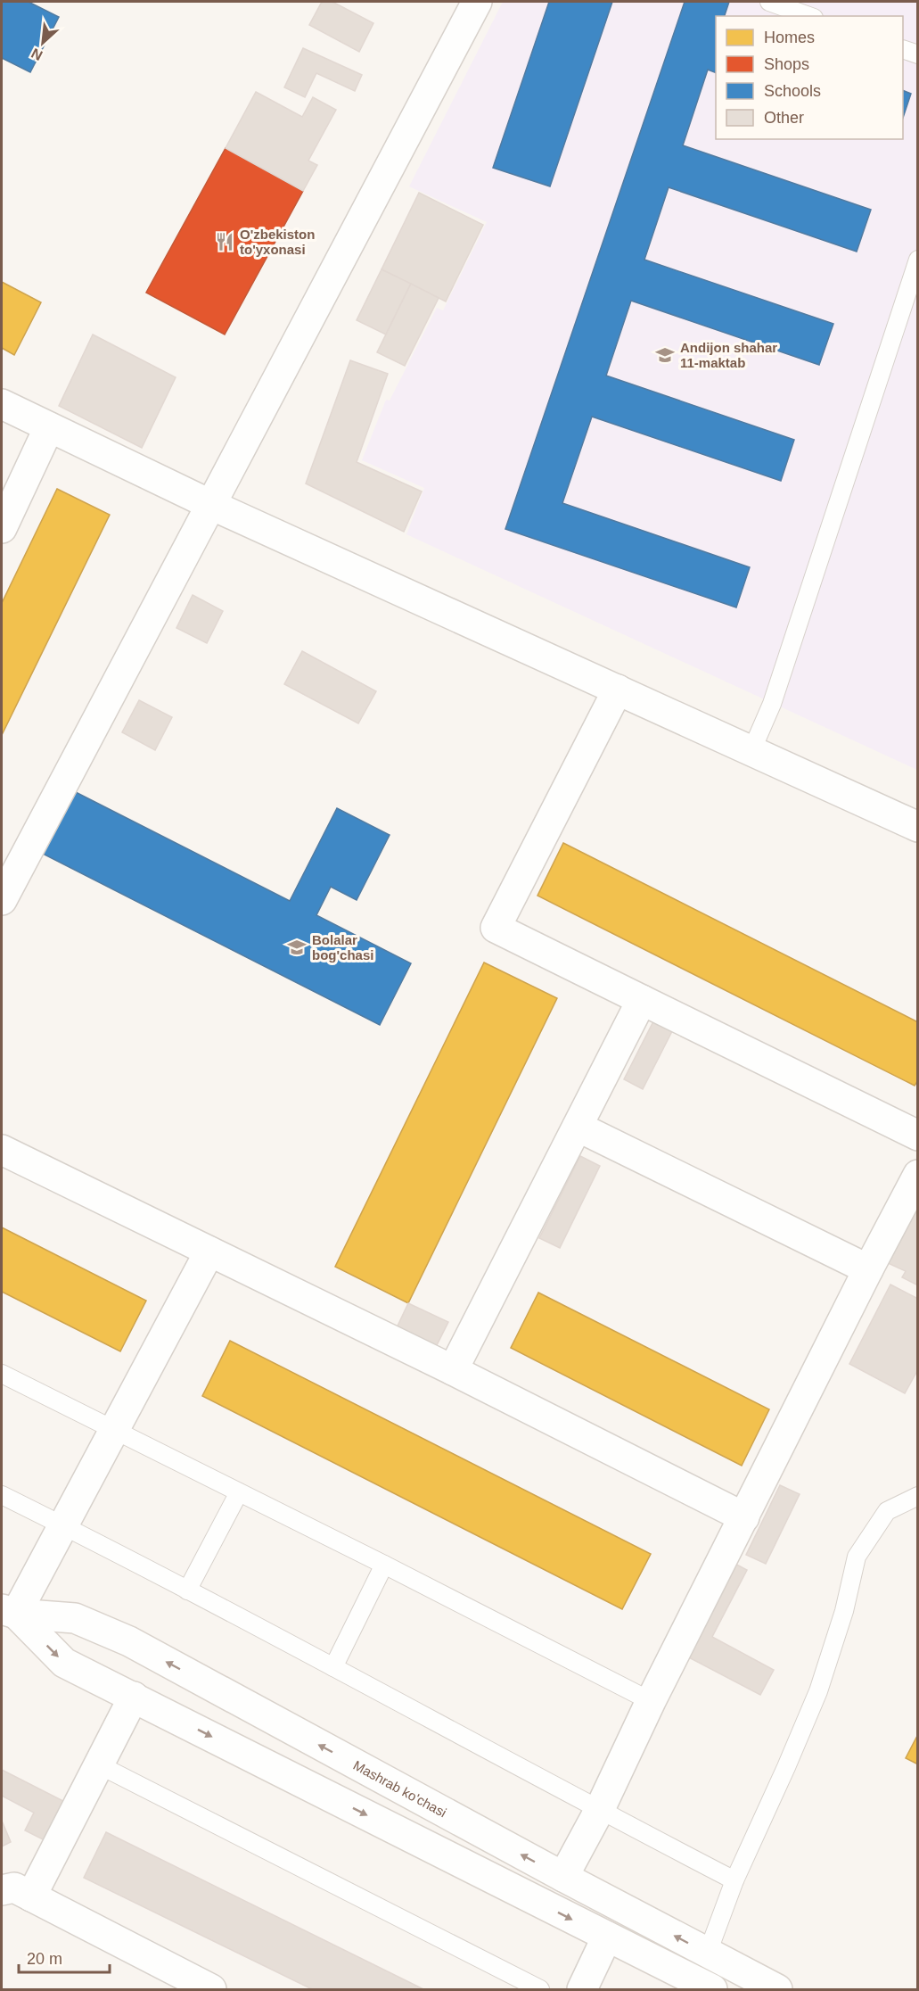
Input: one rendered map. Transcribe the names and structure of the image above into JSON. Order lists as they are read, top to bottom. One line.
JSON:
{"streets":{"street":["Mashrab ko'chasi"]},"places":{"restaurant":["O'zbekiston to'yxonasi"],"school or university":["Andijon shahar 11-maktab","Bolalar bog'chasi"]},"legend":["Homes","Shops","Schools","Other"],"scale_bar":"20 m","north":"bottom left"}
